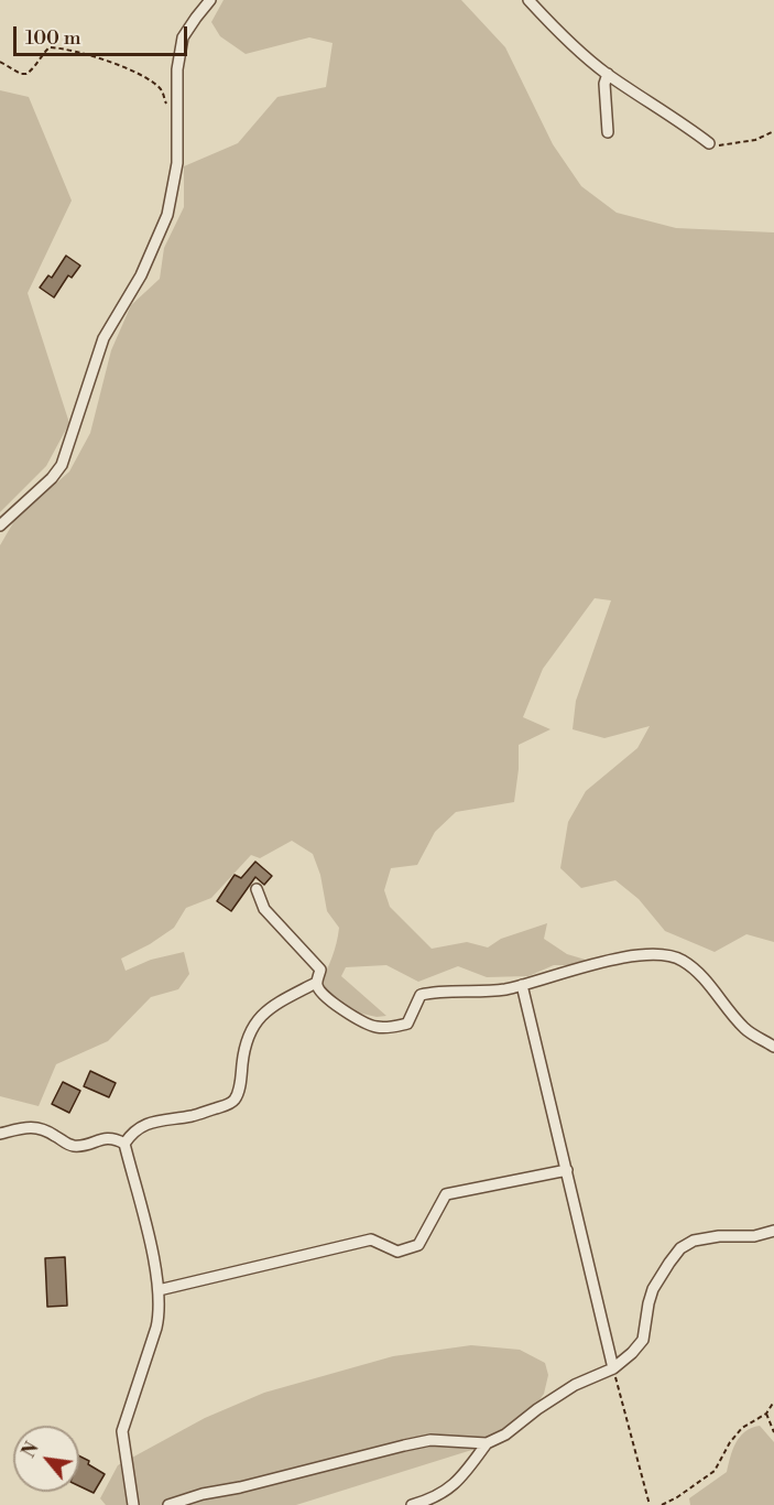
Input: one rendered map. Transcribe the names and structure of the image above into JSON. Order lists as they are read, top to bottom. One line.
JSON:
{"scale_bar":"100 m","north":"top left"}
